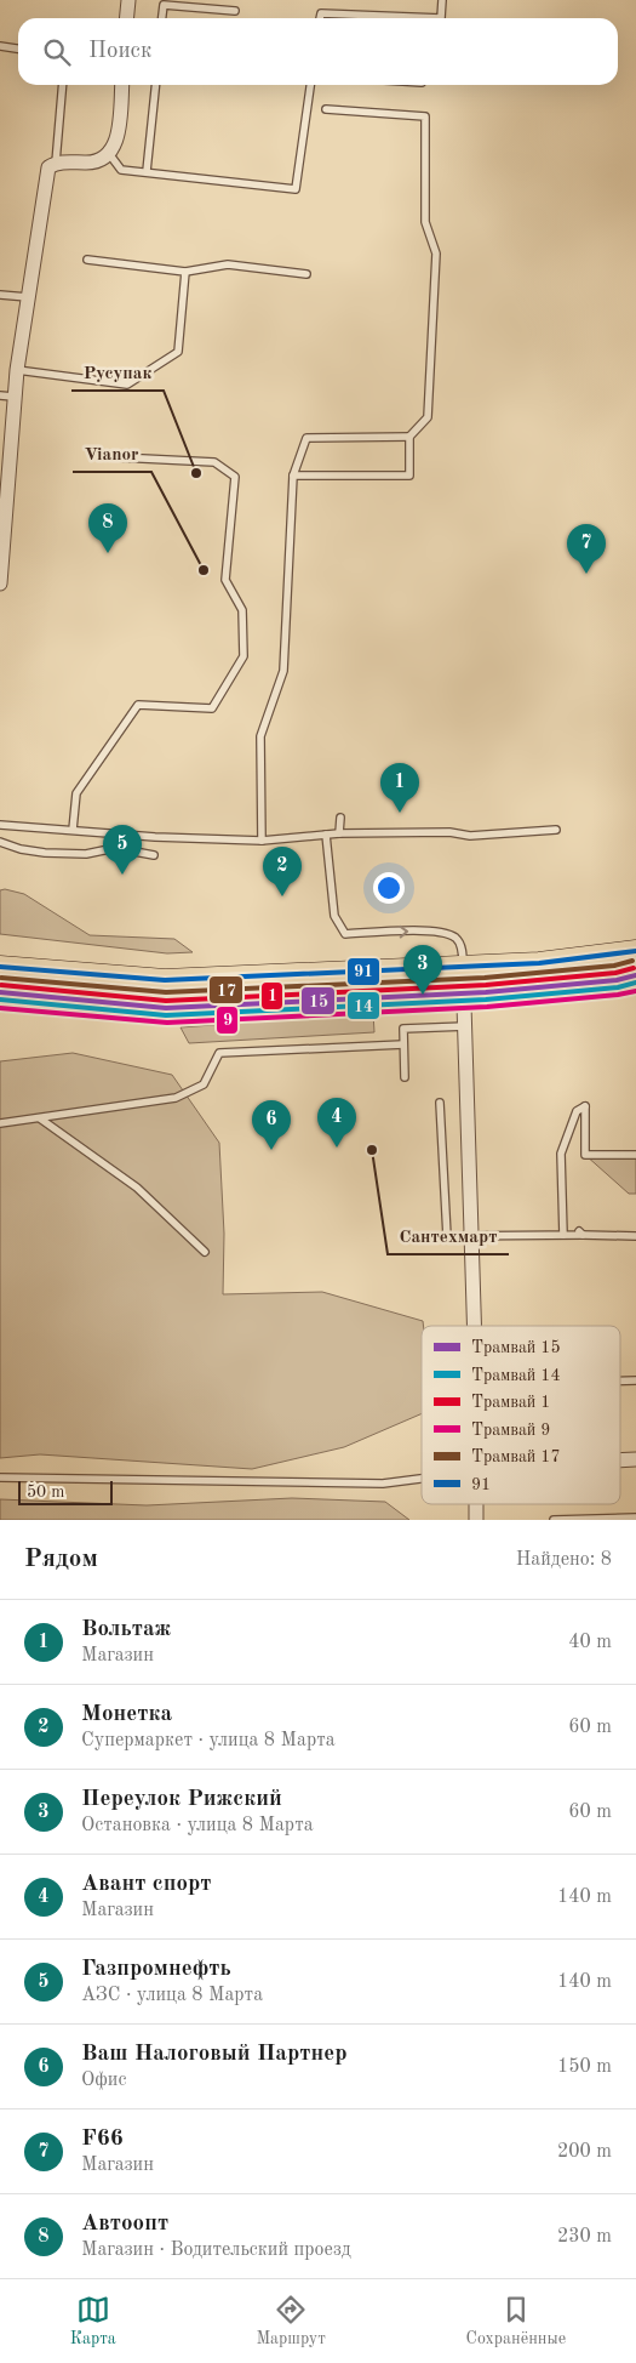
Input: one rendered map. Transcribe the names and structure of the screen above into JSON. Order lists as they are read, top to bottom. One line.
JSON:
{"places":["Русупак","Vianor","Сантехмарт"],"lines":["transit line 91","tram line 17","tram line 1","tram line 15","tram line 14","tram line 9"],"legend":["Трамвай 15","Трамвай 14","Трамвай 1","Трамвай 9","Трамвай 17","91"],"scale_bar":"50 m","page":{"search":"Поиск","pins":["8","7","1","5","2","3","4","6"],"scale":"50 m","heading":["Рядом","Найдено: 8"],"list":[{"mark":"1","name":"Вольтаж","note":"Магазин","value":"40 m"},{"mark":"2","name":"Монетка","note":"Супермаркет · улица 8 Марта","value":"60 m"},{"mark":"3","name":"Переулок Рижский","note":"Остановка · улица 8 Марта","value":"60 m"},{"mark":"4","name":"Авант спорт","note":"Магазин","value":"140 m"},{"mark":"5","name":"Газпромнефть","note":"АЗС · улица 8 Марта","value":"140 m"},{"mark":"6","name":"Ваш Налоговый Партнер","note":"Офис","value":"150 m"},{"mark":"7","name":"F66","note":"Магазин","value":"200 m"},{"mark":"8","name":"Автоопт","note":"Магазин · Водительский проезд","value":"230 m"}],"nav":["Карта","Маршрут","Сохранённые"]}}
